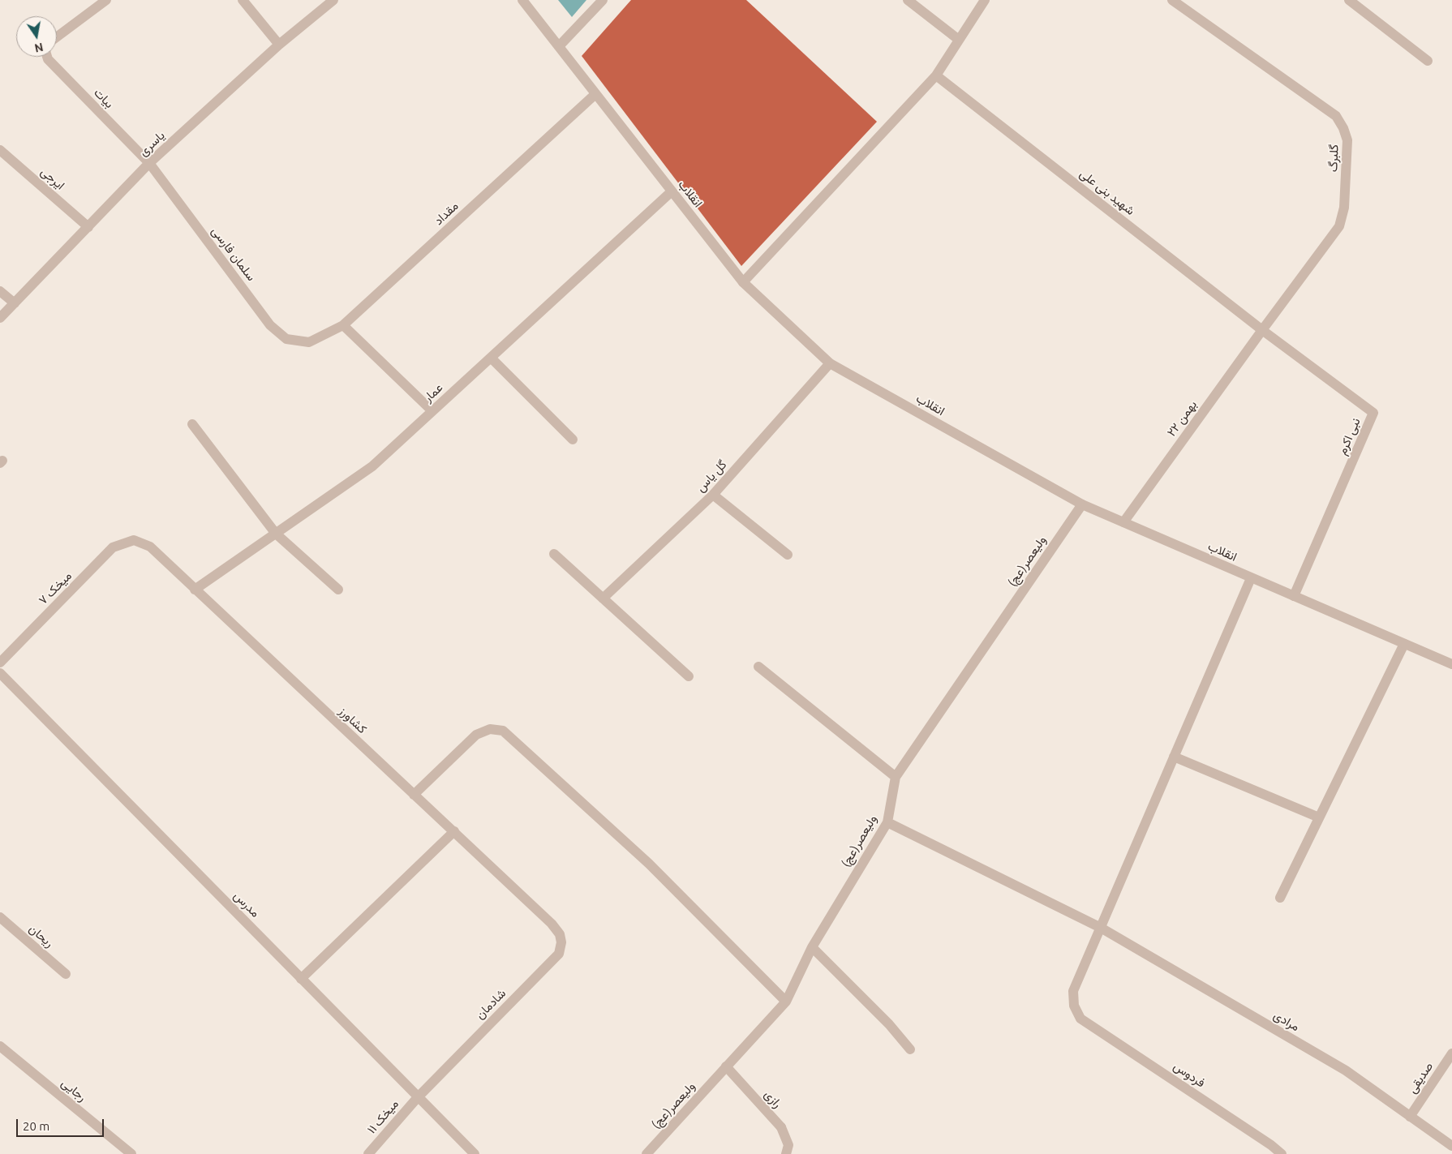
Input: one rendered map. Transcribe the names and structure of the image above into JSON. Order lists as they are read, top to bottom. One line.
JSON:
{"streets":{"street":["بیات","یاسری","گلبرگ","ایرجی","شهید بنی علی","انقلاب","مقداد","سلمان فارسی","عمار","۲۲ بهمن","نبی اکرم","گل یاس","ولیعصر(عج)","میخک ۷","کشاورز","مدرس","ریحان","شادمان","مرادی","فردوس","صدیقی","رجایی","رازی","میخک ۱۱"]},"crossings":[["بیات","یاسری"],["بیات","سلمان فارسی"],["یاسری","ایرجی"],["یاسری","سلمان فارسی"],["گلبرگ","شهید بنی علی"],["گلبرگ","۲۲ بهمن"],["گلبرگ","نبی اکرم"],["شهید بنی علی","۲۲ بهمن"],["شهید بنی علی","نبی اکرم"],["انقلاب","مقداد"],["انقلاب","عمار"],["انقلاب","۲۲ بهمن"],["انقلاب","نبی اکرم"],["انقلاب","گل یاس"],["انقلاب","ولیعصر(عج)"],["مقداد","سلمان فارسی"],["عمار","کشاورز"],["۲۲ بهمن","نبی اکرم"],["ولیعصر(عج)","مرادی"],["ولیعصر(عج)","رازی"],["میخک ۷","کشاورز"],["کشاورز","شادمان"],["مدرس","شادمان"],["مدرس","میخک ۱۱"],["شادمان","میخک ۱۱"],["مرادی","فردوس"],["مرادی","صدیقی"]],"scale_bar":"20 m","north":"bottom"}
